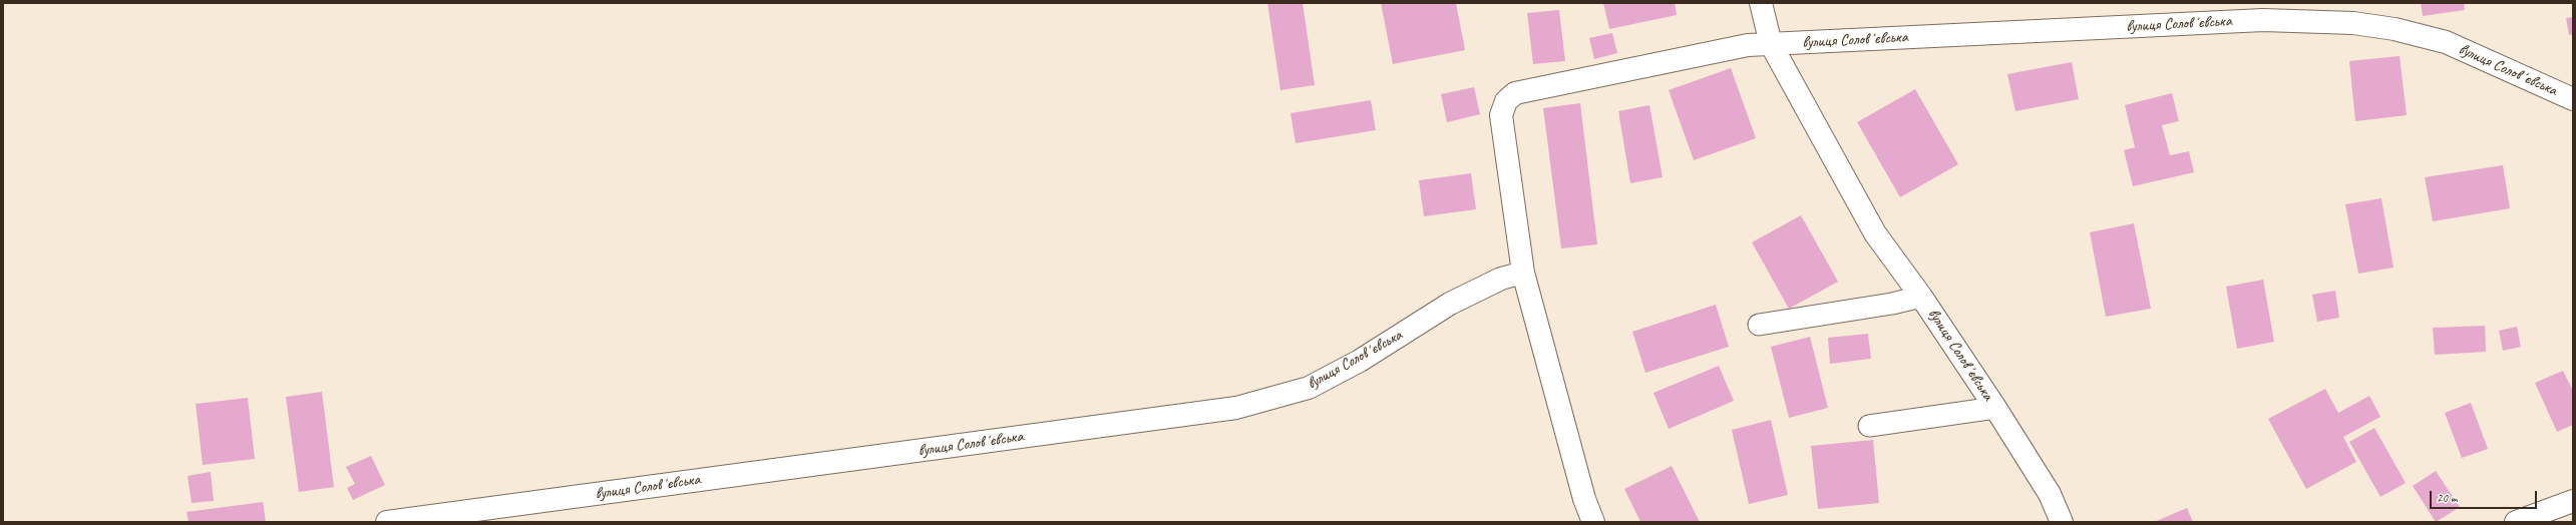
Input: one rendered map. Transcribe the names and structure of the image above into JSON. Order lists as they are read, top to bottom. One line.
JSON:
{"streets":{"street":["вулиця Соловʼєвська"]},"scale_bar":"20 m"}
